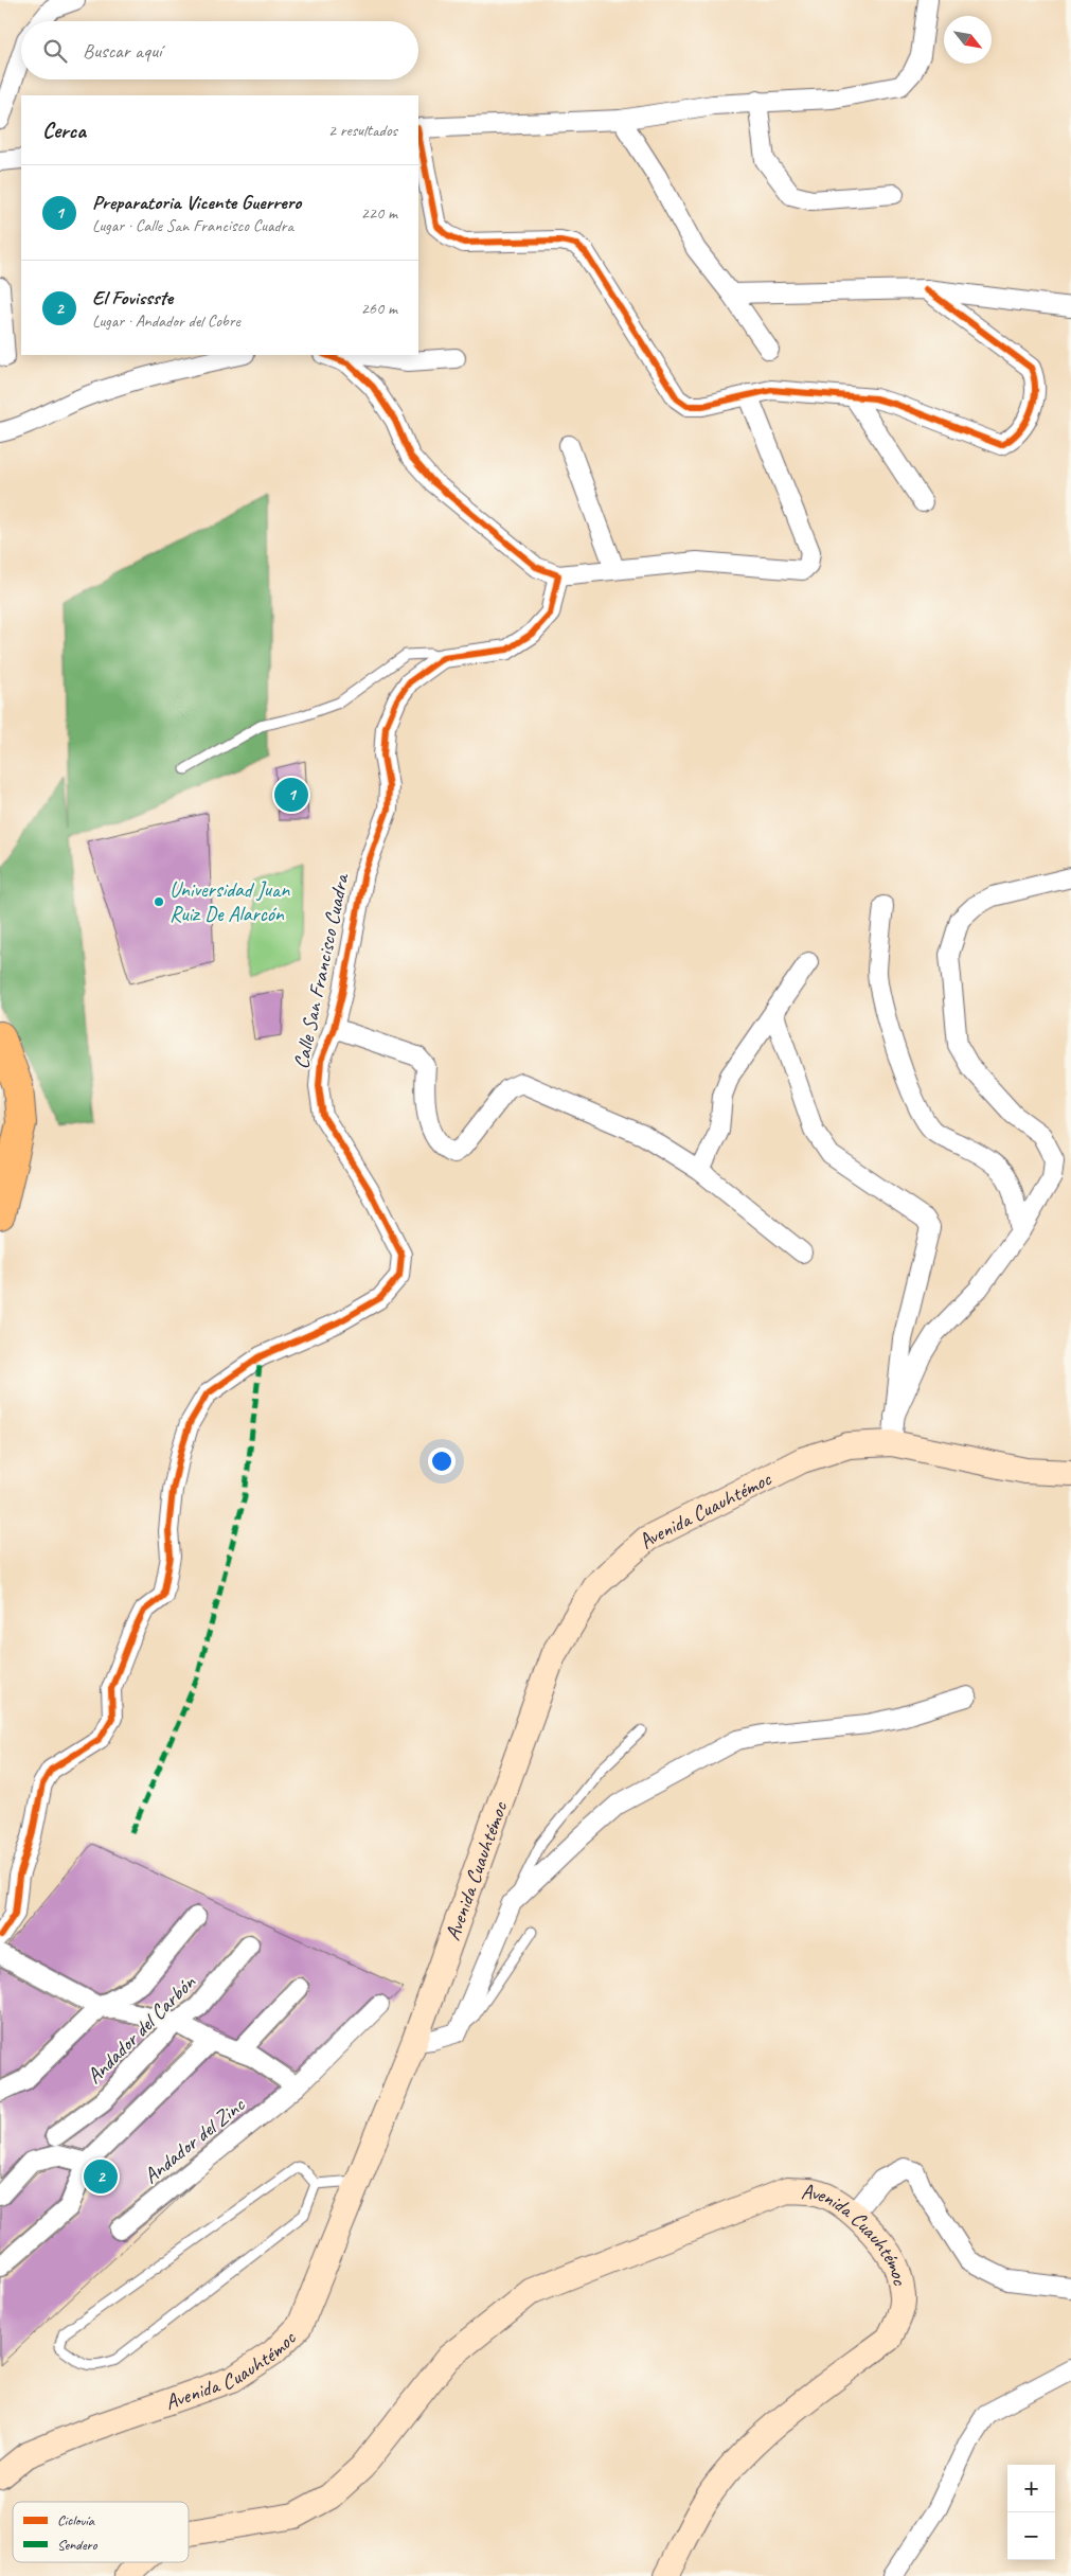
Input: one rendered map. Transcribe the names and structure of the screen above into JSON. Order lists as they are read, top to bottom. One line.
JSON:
{"streets":{"main road":["Avenida Cuauhtémoc"],"street":["Calle San Francisco Cuadra","Andador del Carbón","Andador del Zinc"]},"places":["Universidad Juan Ruiz De Alarcón"],"legend":["Ciclovía","Sendero"],"north":"bottom right","page":{"search":"Buscar aquí","heading":["Cerca","2 resultados"],"list":[{"mark":"1","name":"Preparatoria Vicente Guerrero","note":"Lugar · Calle San Francisco Cuadra","value":"220 m"},{"mark":"2","name":"El Fovissste","note":"Lugar · Andador del Cobre","value":"260 m"}],"pins":["1","2"],"map_buttons":["+","−"]}}
